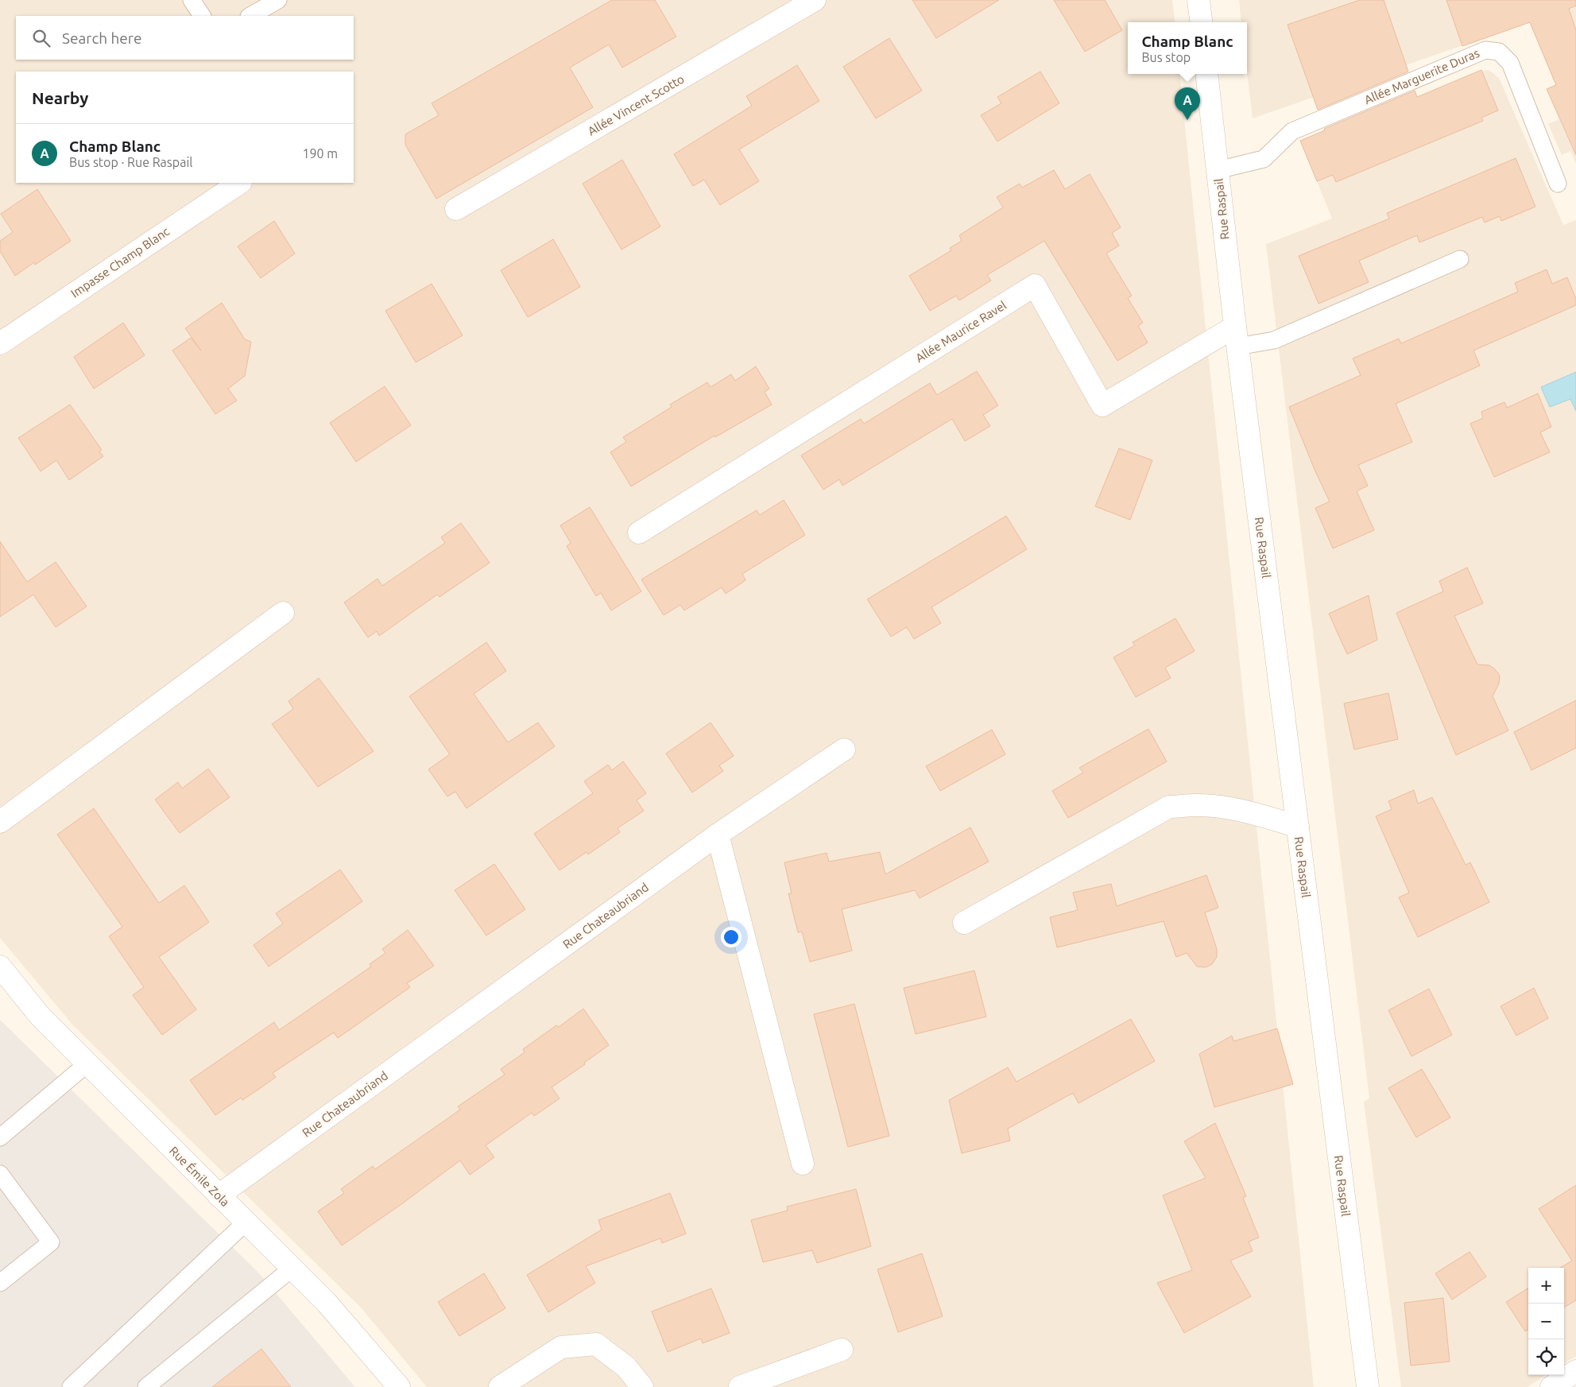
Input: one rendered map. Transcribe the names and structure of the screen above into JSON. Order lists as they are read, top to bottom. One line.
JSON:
{"streets":{"street":["Allée Vincent Scotto","Rue Raspail","Impasse Champ Blanc","Allée Maurice Ravel","Rue Chateaubriand","Rue Émile Zola"],"lane":["Allée Marguerite Duras"]},"crossings":[["Allée Marguerite Duras","Rue Raspail"],["Rue Raspail","Allée Maurice Ravel"],["Rue Chateaubriand","Rue Émile Zola"]],"page":{"search":"Search here","popup":["Champ Blanc","Bus stop"],"heading":"Nearby","pins":"A","list":[{"mark":"A","name":"Champ Blanc","note":"Bus stop · Rue Raspail","value":"190 m"}],"map_buttons":["+","−"]}}
